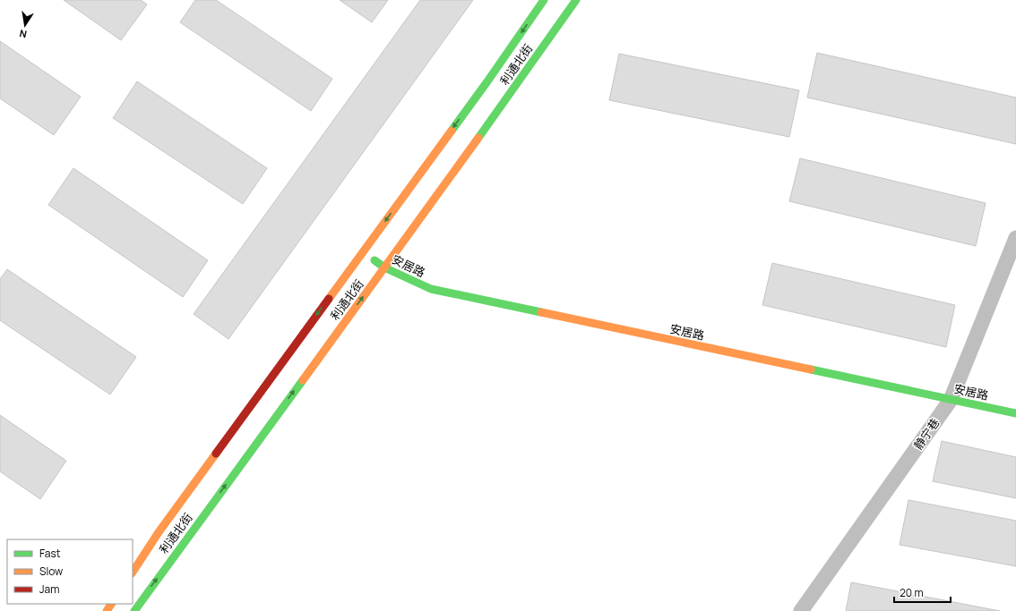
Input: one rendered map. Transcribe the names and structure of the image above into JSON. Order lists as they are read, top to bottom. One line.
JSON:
{"streets":{"main road":["利通北街","安居路"],"street":["静宁巷"]},"crossings":[["利通北街","安居路"],["安居路","静宁巷"]],"legend":["Fast","Slow","Jam"],"scale_bar":"20 m","north":"bottom"}
